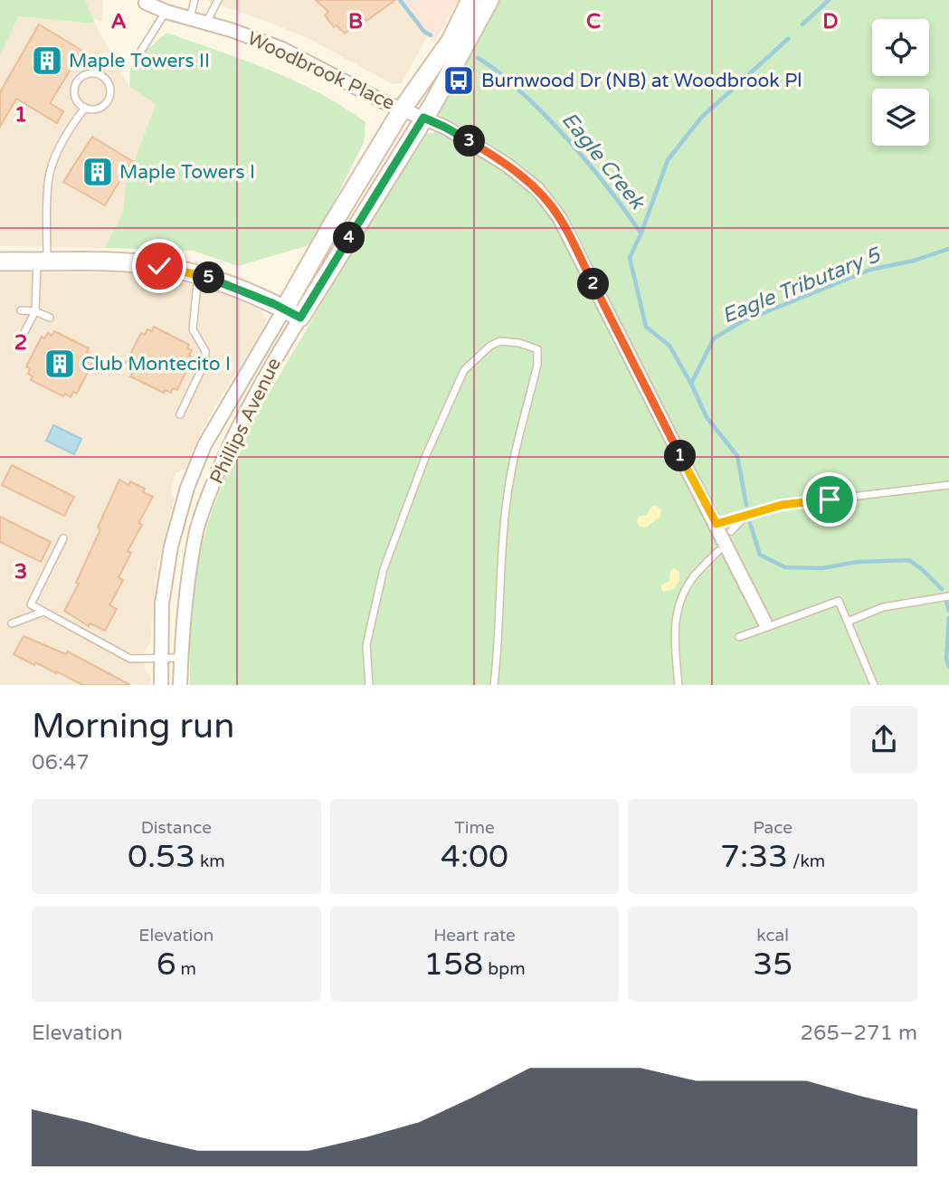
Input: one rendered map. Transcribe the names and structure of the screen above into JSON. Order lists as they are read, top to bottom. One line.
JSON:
{"streets":{"street":["Woodbrook Place","Phillips Avenue"]},"crossings":[["Woodbrook Place","Phillips Avenue"]],"water":["Eagle Creek","Eagle Tributary 5"],"places":{"building":["Maple Towers II","Maple Towers I","Club Montecito I"],"bus stop":["Burnwood Dr (NB) at Woodbrook Pl"]},"page":{"pins":["3","4","5","2","1"],"heading":["Morning run","06:47"],"stats":[["Distance","0.53 km"],["Time","4:00"],["Pace","7:33 /km"],["Elevation","6 m"],["Heart rate","158 bpm"],["kcal","35"]],"chart":["Elevation","265–271 m"]},"grid":{"columns":["A","B","C","D"],"rows":["1","2","3"]}}
